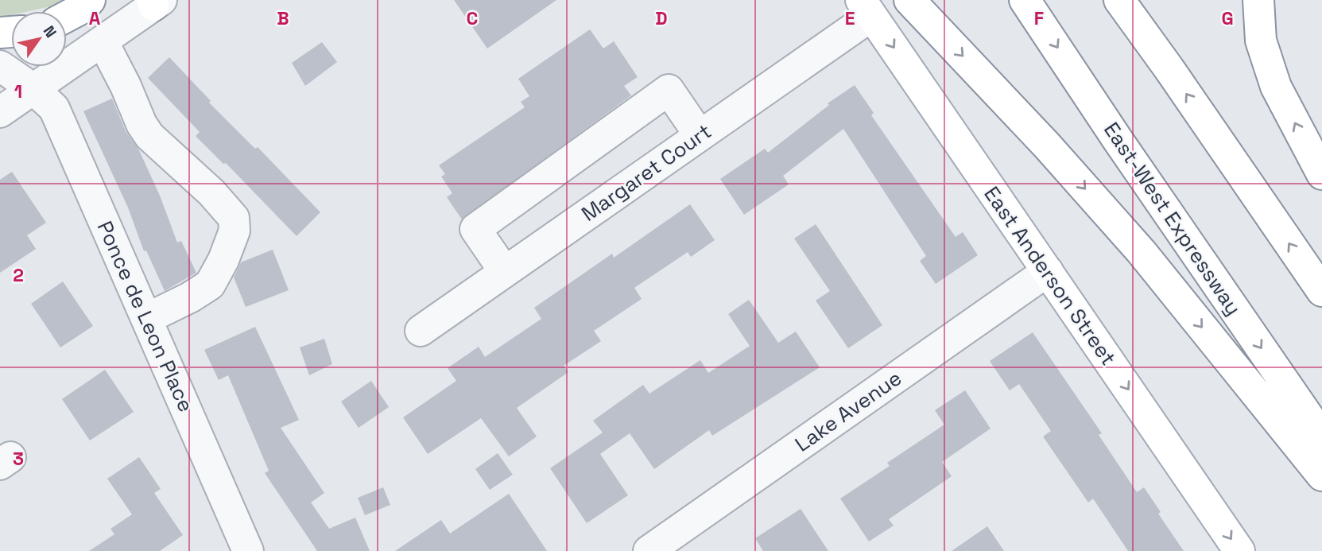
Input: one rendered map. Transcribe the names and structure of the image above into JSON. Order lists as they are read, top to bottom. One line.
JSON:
{"streets":{"main road":["East-West Expressway","East Anderson Street"],"street":["Margaret Court","Ponce de Leon Place","Lake Avenue"]},"crossings":[["Margaret Court","East Anderson Street"],["East Anderson Street","Lake Avenue"]],"north":"top right","grid":{"columns":["A","B","C","D","E","F","G"],"rows":["1","2","3"]}}
